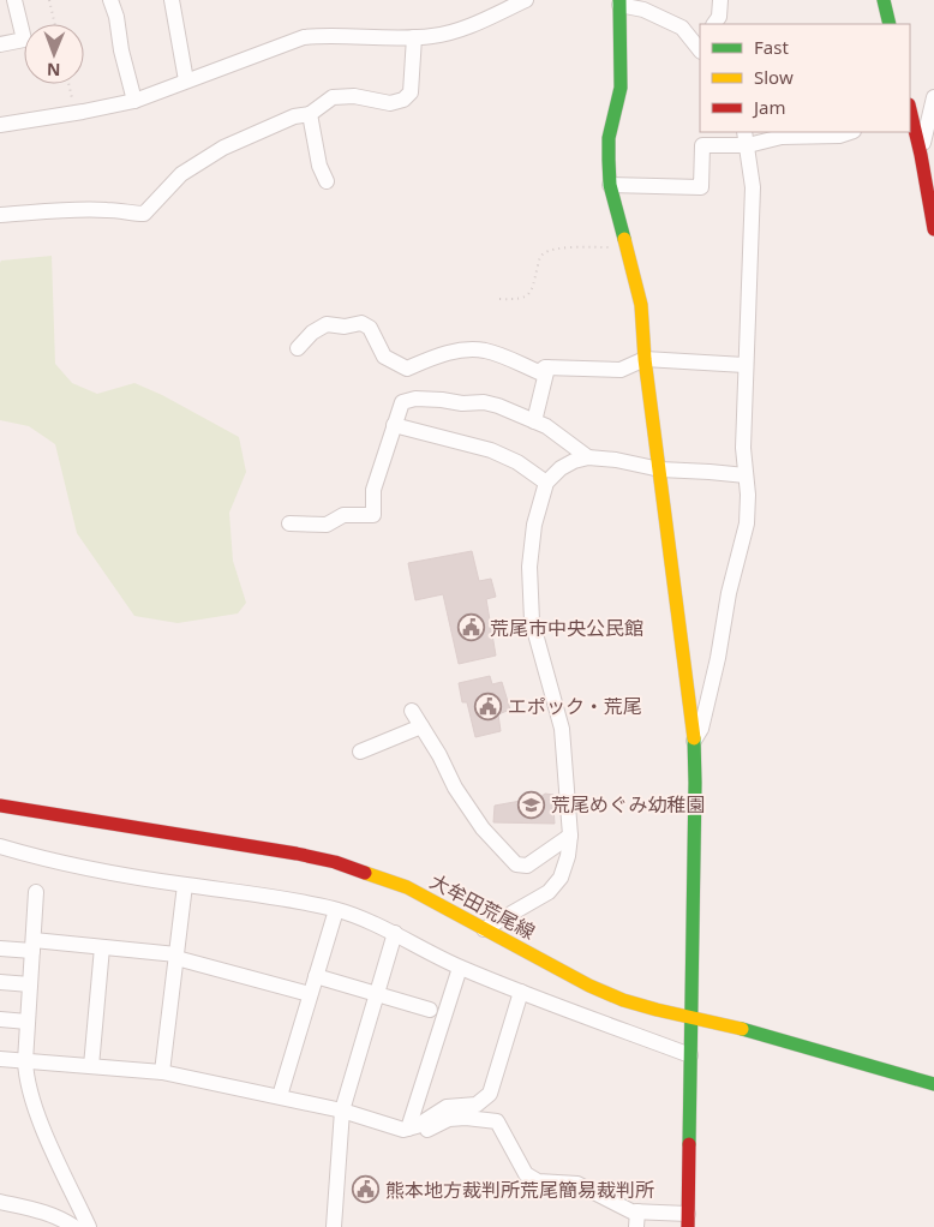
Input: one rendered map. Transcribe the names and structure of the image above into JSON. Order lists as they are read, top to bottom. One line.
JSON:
{"streets":{"main road":["大牟田荒尾線"]},"places":{"public building":["荒尾市中央公民館","エポック・荒尾","熊本地方裁判所荒尾簡易裁判所"],"school or university":["荒尾めぐみ幼稚園"]},"legend":["Fast","Slow","Jam"],"north":"bottom"}
